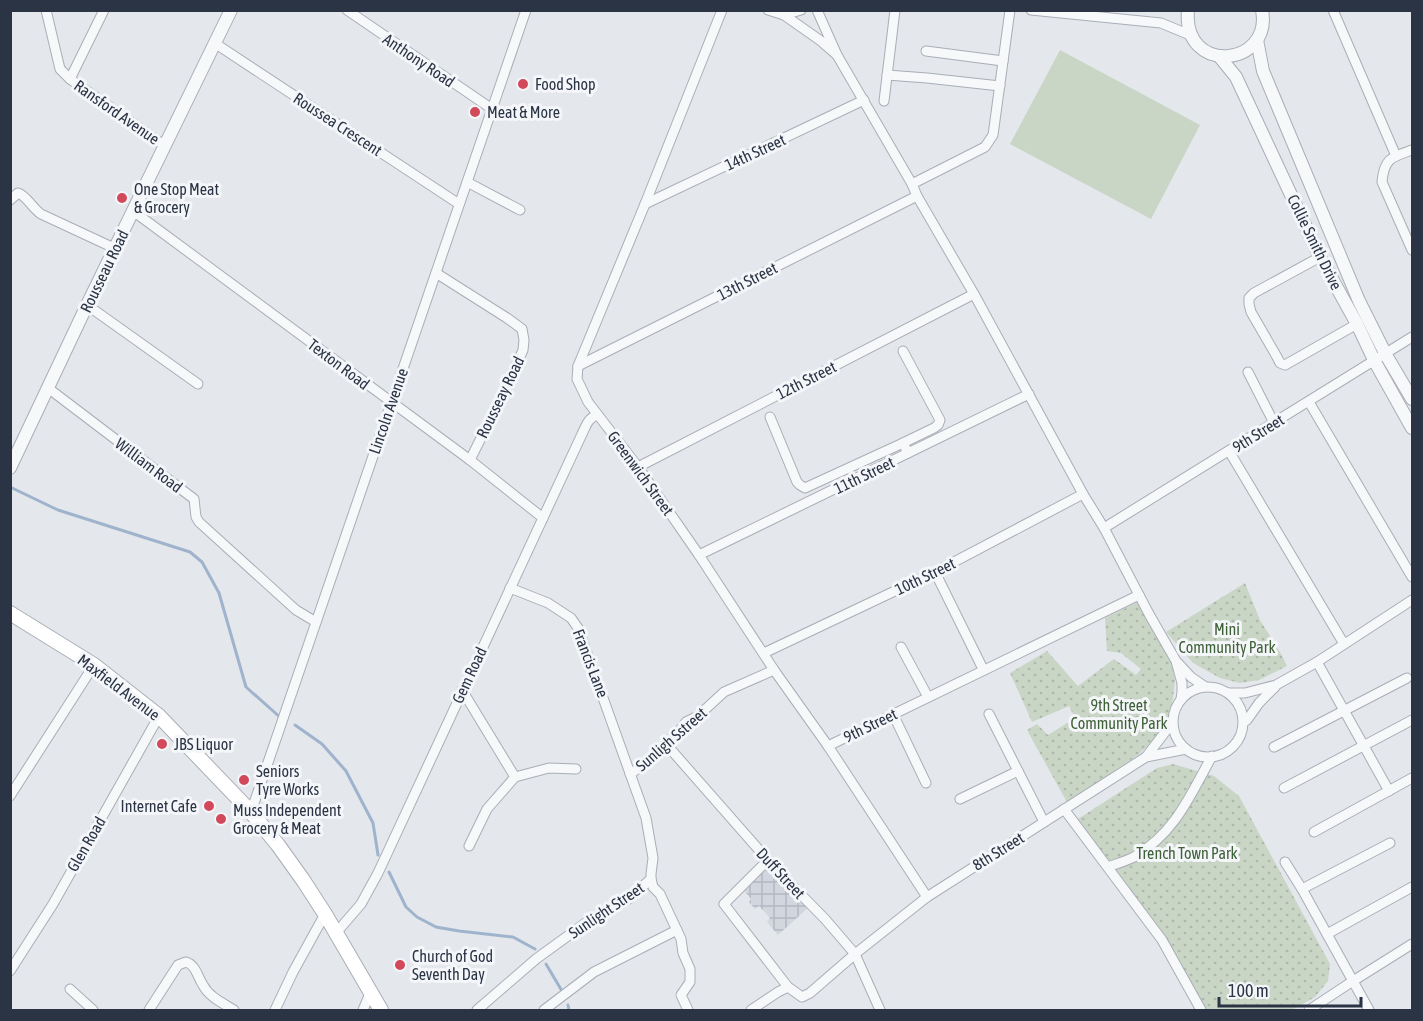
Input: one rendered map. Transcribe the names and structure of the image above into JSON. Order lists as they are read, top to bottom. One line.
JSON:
{"streets":{"main road":["Maxfield Avenue"],"street":["Anthony Road","Ransford Avenue","Roussea Crescent","14th Street","Collie Smith Drive","Rousseau Road","13th Street","Texton Road","12th Street","Rousseay Road","Lincoln Avenue","9th Street","William Road","Greenwich Street","11th Street","10th Street","Francis Lane","Gem Road","Sunligh Sstreet","Glen Road","8th Street","Duff Street","Sunlight Street"]},"crossings":[["Anthony Road","Lincoln Avenue"],["Ransford Avenue","Rousseau Road"],["Roussea Crescent","Rousseau Road"],["Roussea Crescent","Lincoln Avenue"],["Collie Smith Drive","9th Street"],["Rousseau Road","Texton Road"],["Rousseau Road","William Road"],["13th Street","Greenwich Street"],["Texton Road","Rousseay Road"],["Texton Road","Lincoln Avenue"],["Texton Road","Gem Road"],["12th Street","Greenwich Street"],["Rousseay Road","Lincoln Avenue"],["Lincoln Avenue","William Road"],["Lincoln Avenue","Maxfield Avenue"],["9th Street","Greenwich Street"],["Greenwich Street","11th Street"],["Greenwich Street","10th Street"],["Greenwich Street","Gem Road"],["Greenwich Street","Sunligh Sstreet"],["Greenwich Street","8th Street"],["Francis Lane","Gem Road"],["Francis Lane","Sunligh Sstreet"],["Francis Lane","Sunlight Street"],["Gem Road","Maxfield Avenue"],["Maxfield Avenue","Glen Road"],["Sunligh Sstreet","Duff Street"],["Sunligh Sstreet","Sunlight Street"],["8th Street","Duff Street"]],"parks":["Mini Community Park","9th Street Community Park","Trench Town Park"],"places":["Food Shop","Meat & More","One Stop Meat & Grocery","JBS Liquor","Seniors Tyre Works","Internet Cafe","Muss Independent Grocery & Meat","Church of God Seventh Day"],"scale_bar":"100 m"}
